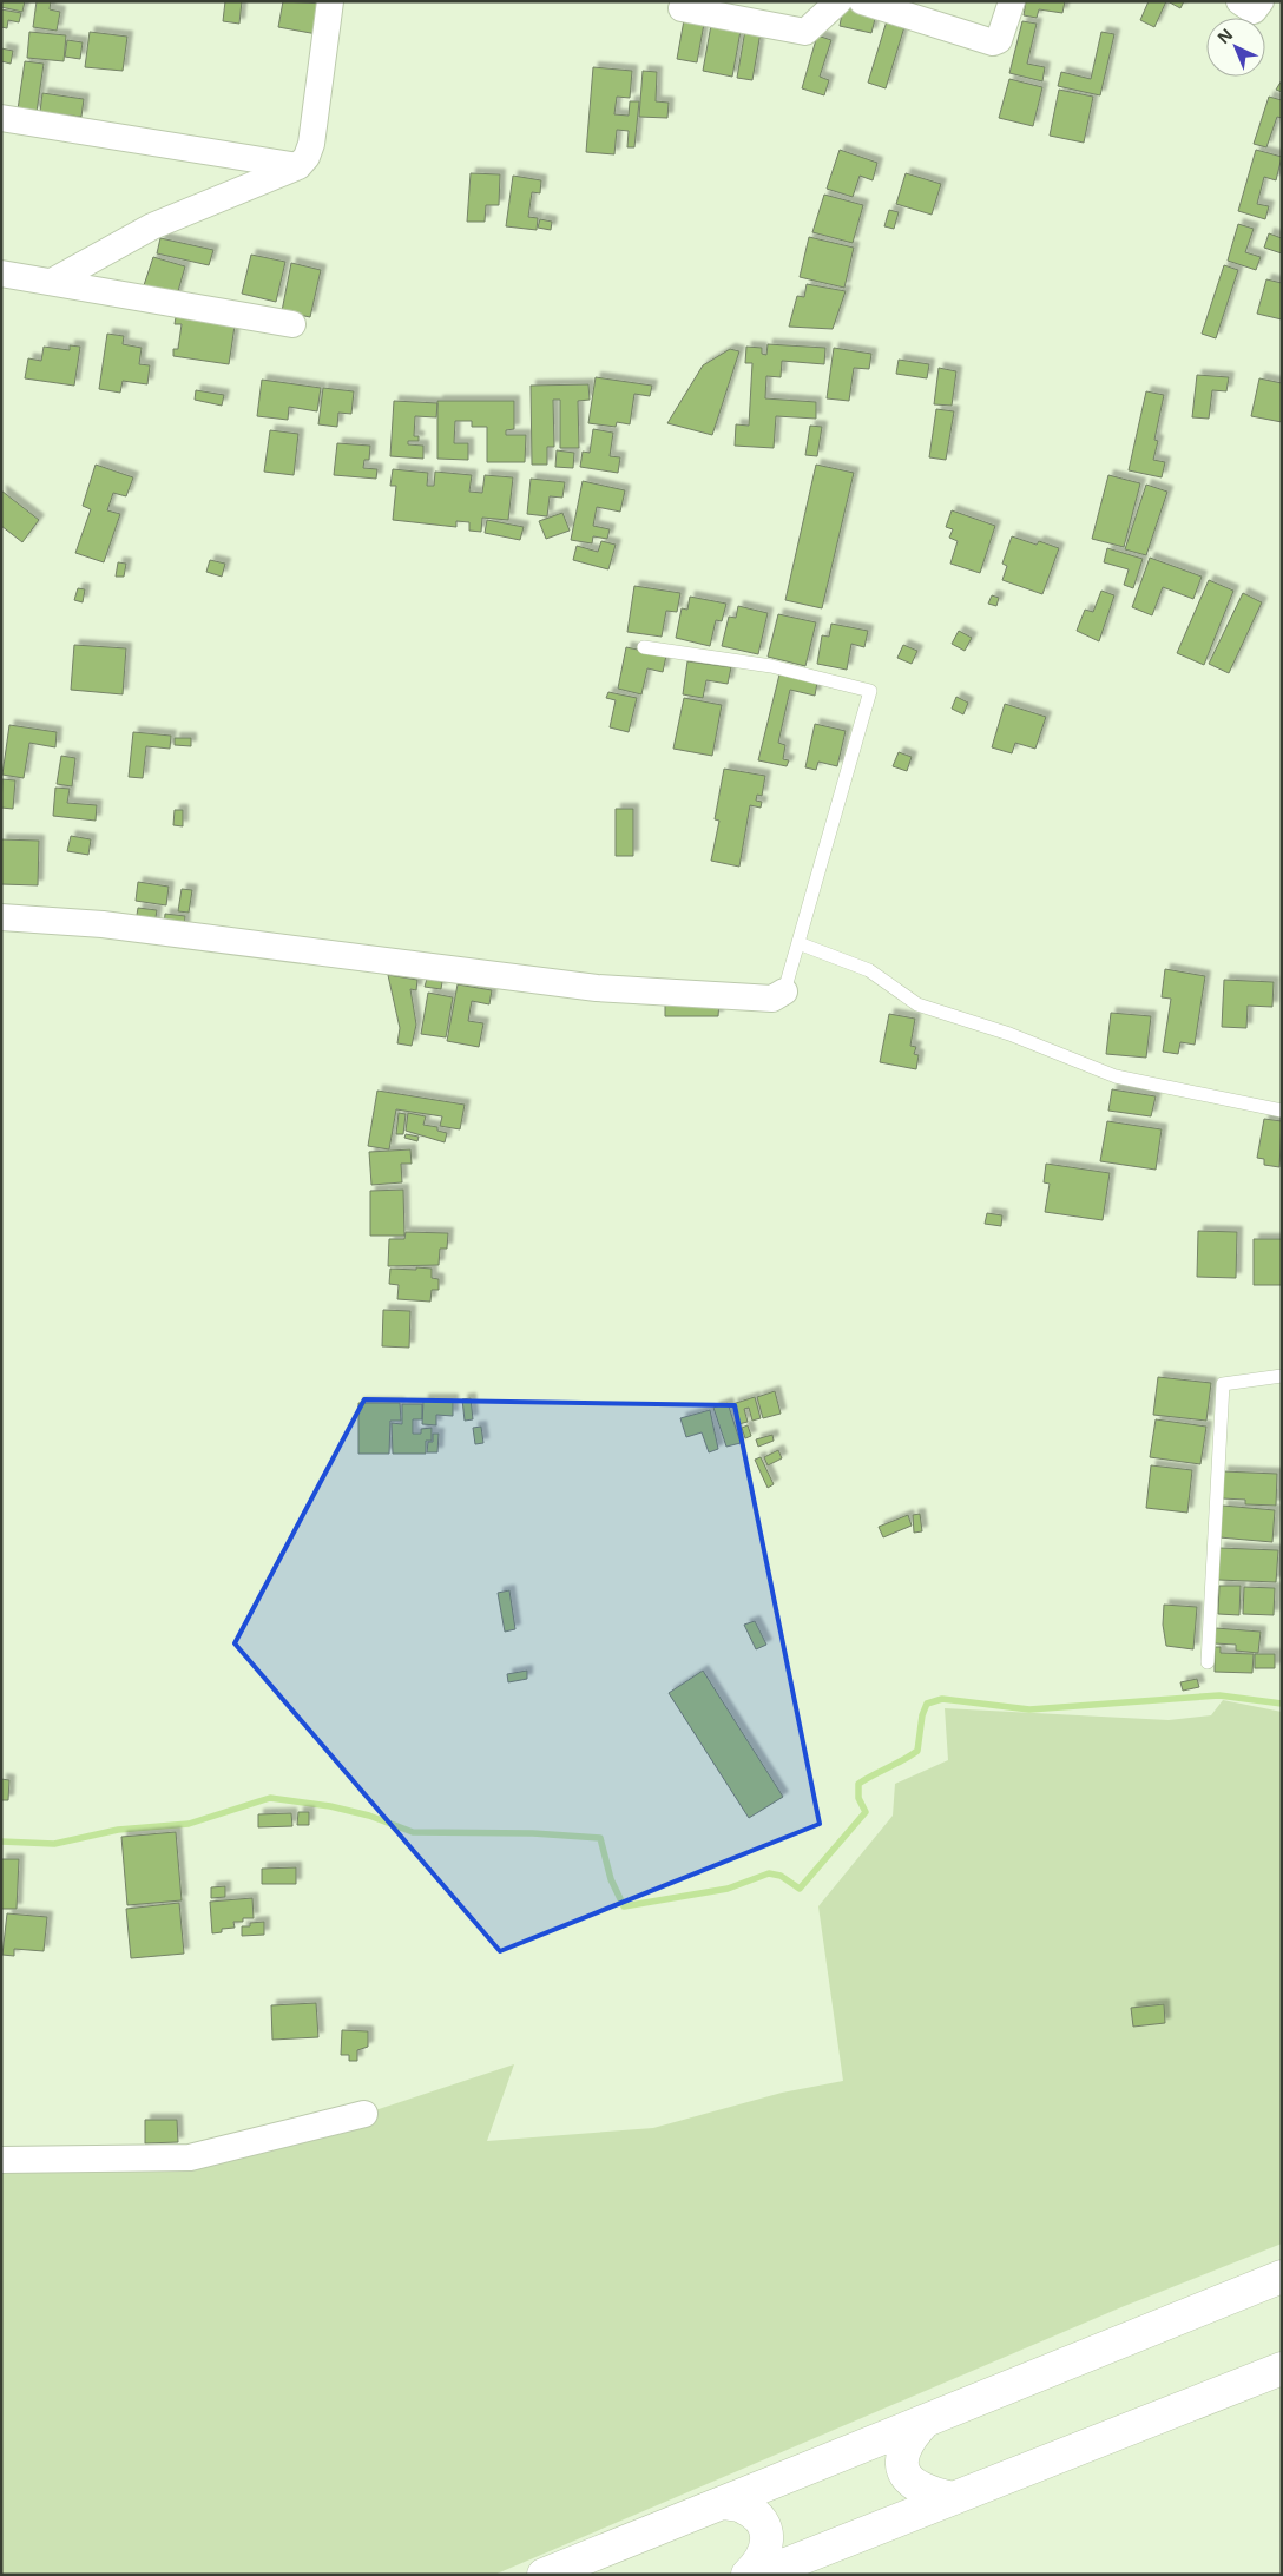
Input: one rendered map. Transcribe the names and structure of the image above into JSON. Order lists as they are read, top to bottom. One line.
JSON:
{"north":"top left"}
